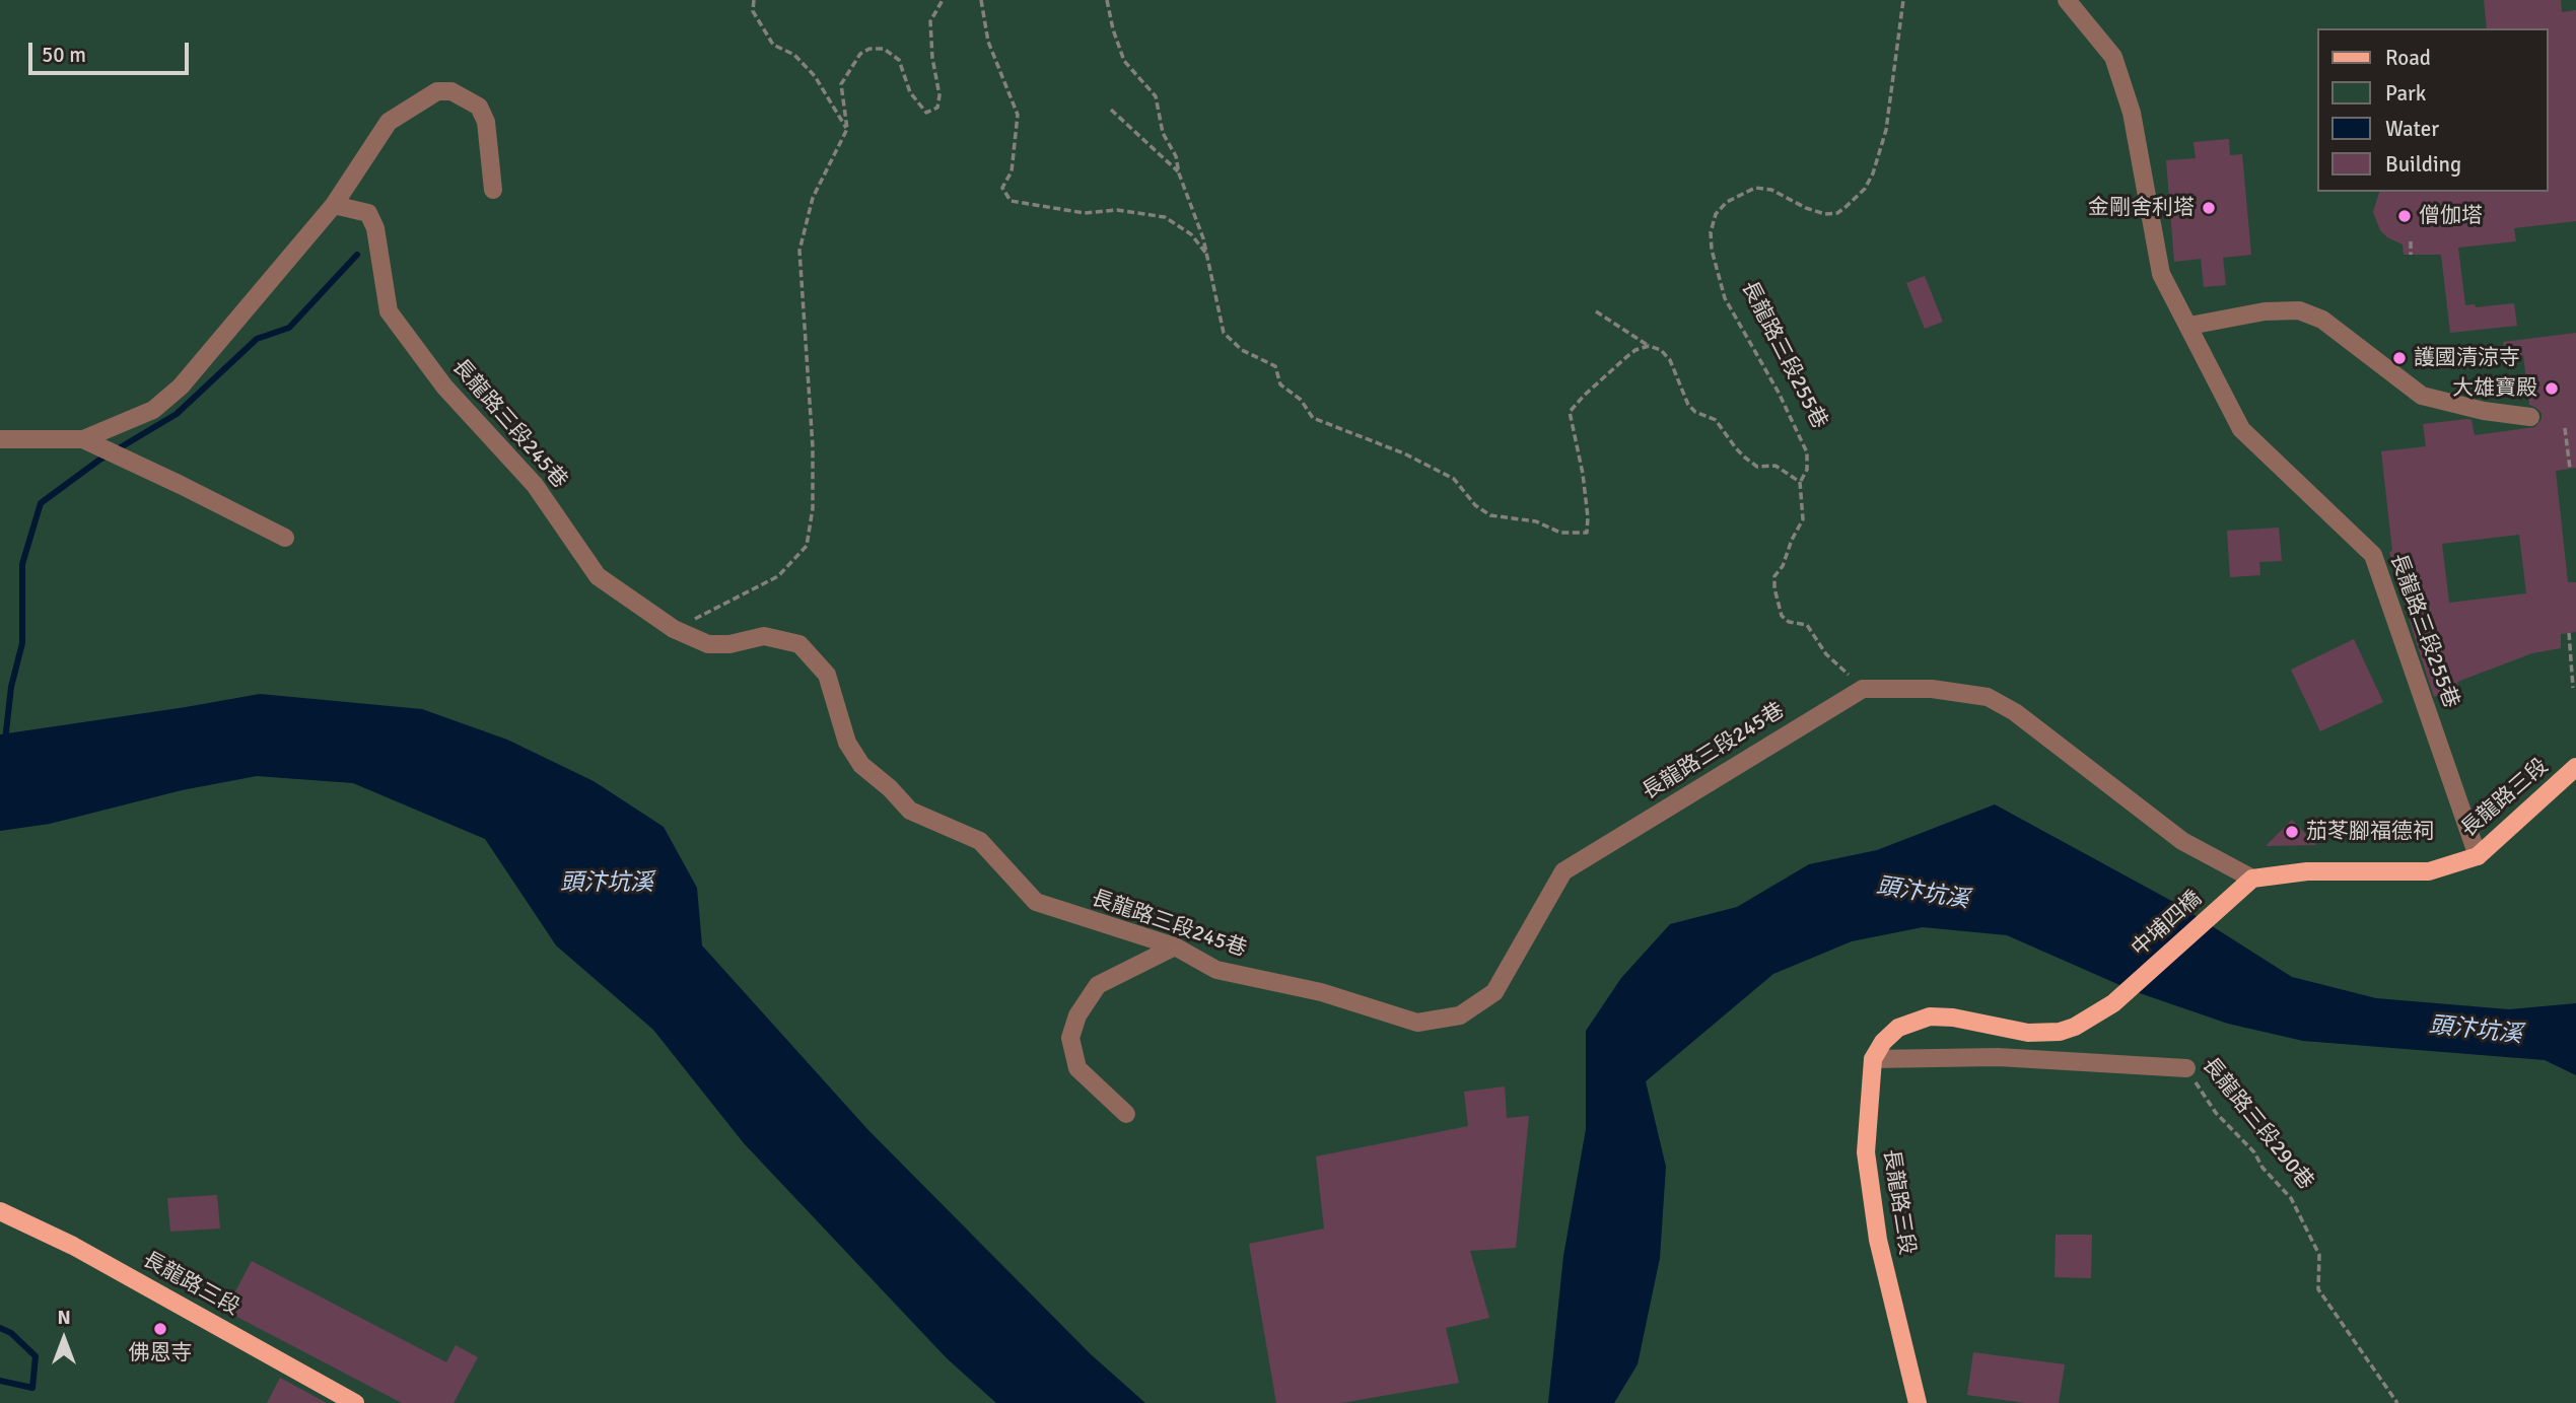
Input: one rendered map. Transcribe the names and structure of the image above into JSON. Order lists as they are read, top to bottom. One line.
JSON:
{"streets":{"main road":["長龍路三段","中埔四橋"],"lane":["長龍路三段255巷","長龍路三段245巷","長龍路三段290巷"]},"crossings":[["長龍路三段255巷","長龍路三段245巷"],["長龍路三段255巷","長龍路三段"],["長龍路三段","中埔四橋"],["長龍路三段","長龍路三段290巷"],["中埔四橋","長龍路三段290巷"]],"water":["頭汴坑溪"],"places":["金剛舍利塔","僧伽塔","護國清涼寺","大雄寶殿","茄苳腳福德祠","佛恩寺"],"legend":["Road","Park","Water","Building"],"scale_bar":"50 m","north":"top"}
